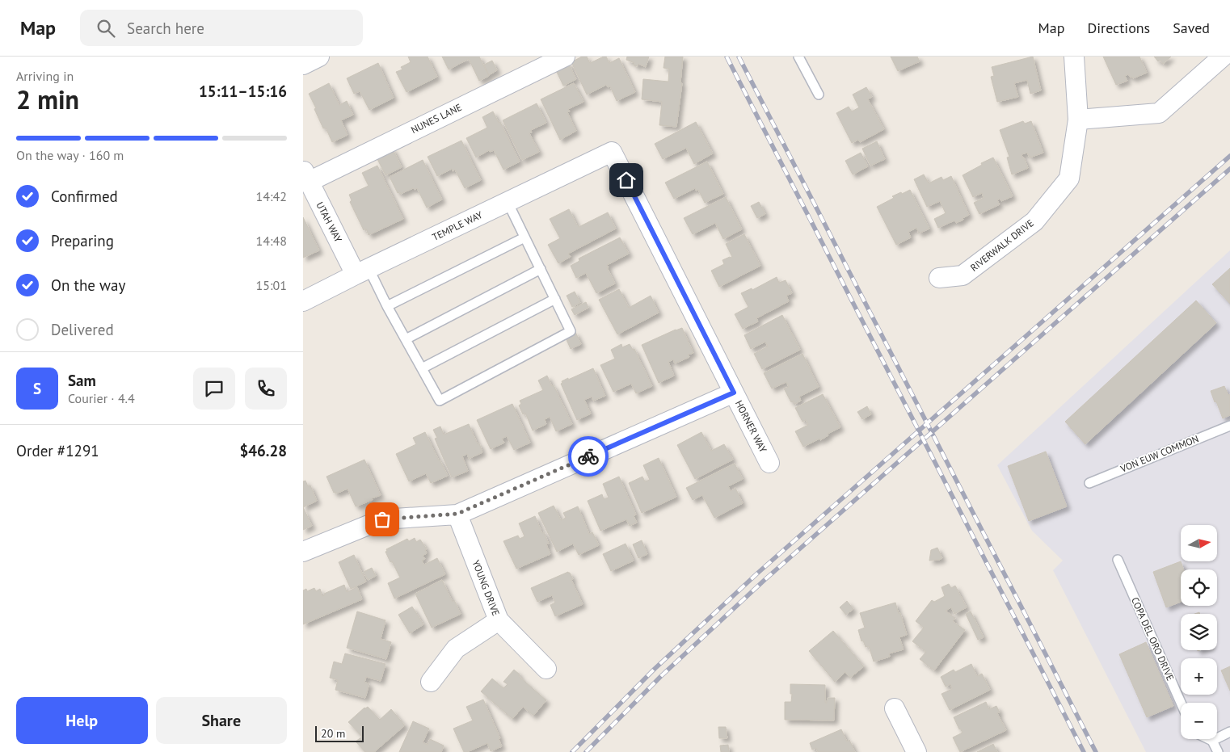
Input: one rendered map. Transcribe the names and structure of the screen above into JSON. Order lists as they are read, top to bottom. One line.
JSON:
{"streets":{"street":["NUNES LANE","UTAH WAY","TEMPLE WAY","RIVERWALK DRIVE","HORNER WAY","YOUNG DRIVE"],"lane":["VON EUW COMMON","COPA DEL ORO DRIVE"]},"crossings":[["NUNES LANE","UTAH WAY"],["UTAH WAY","TEMPLE WAY"],["TEMPLE WAY","HORNER WAY"]],"scale_bar":"20 m","north":"right","page":{"header":"Map","search":"Search here","nav":["Map","Directions","Saved"],"heading":["2 min","Arriving in","15:11–15:16"],"panel":["Sam","Courier · 4.4","Order #1291","$46.28"],"bar":"On the way · 160 m","list":[["Confirmed","14:42"],["Preparing","14:48"],["On the way","15:01"],"Delivered"],"round":"S","map_buttons":["+","−"],"buttons":["Help","Share"],"scale":"20 m"}}
